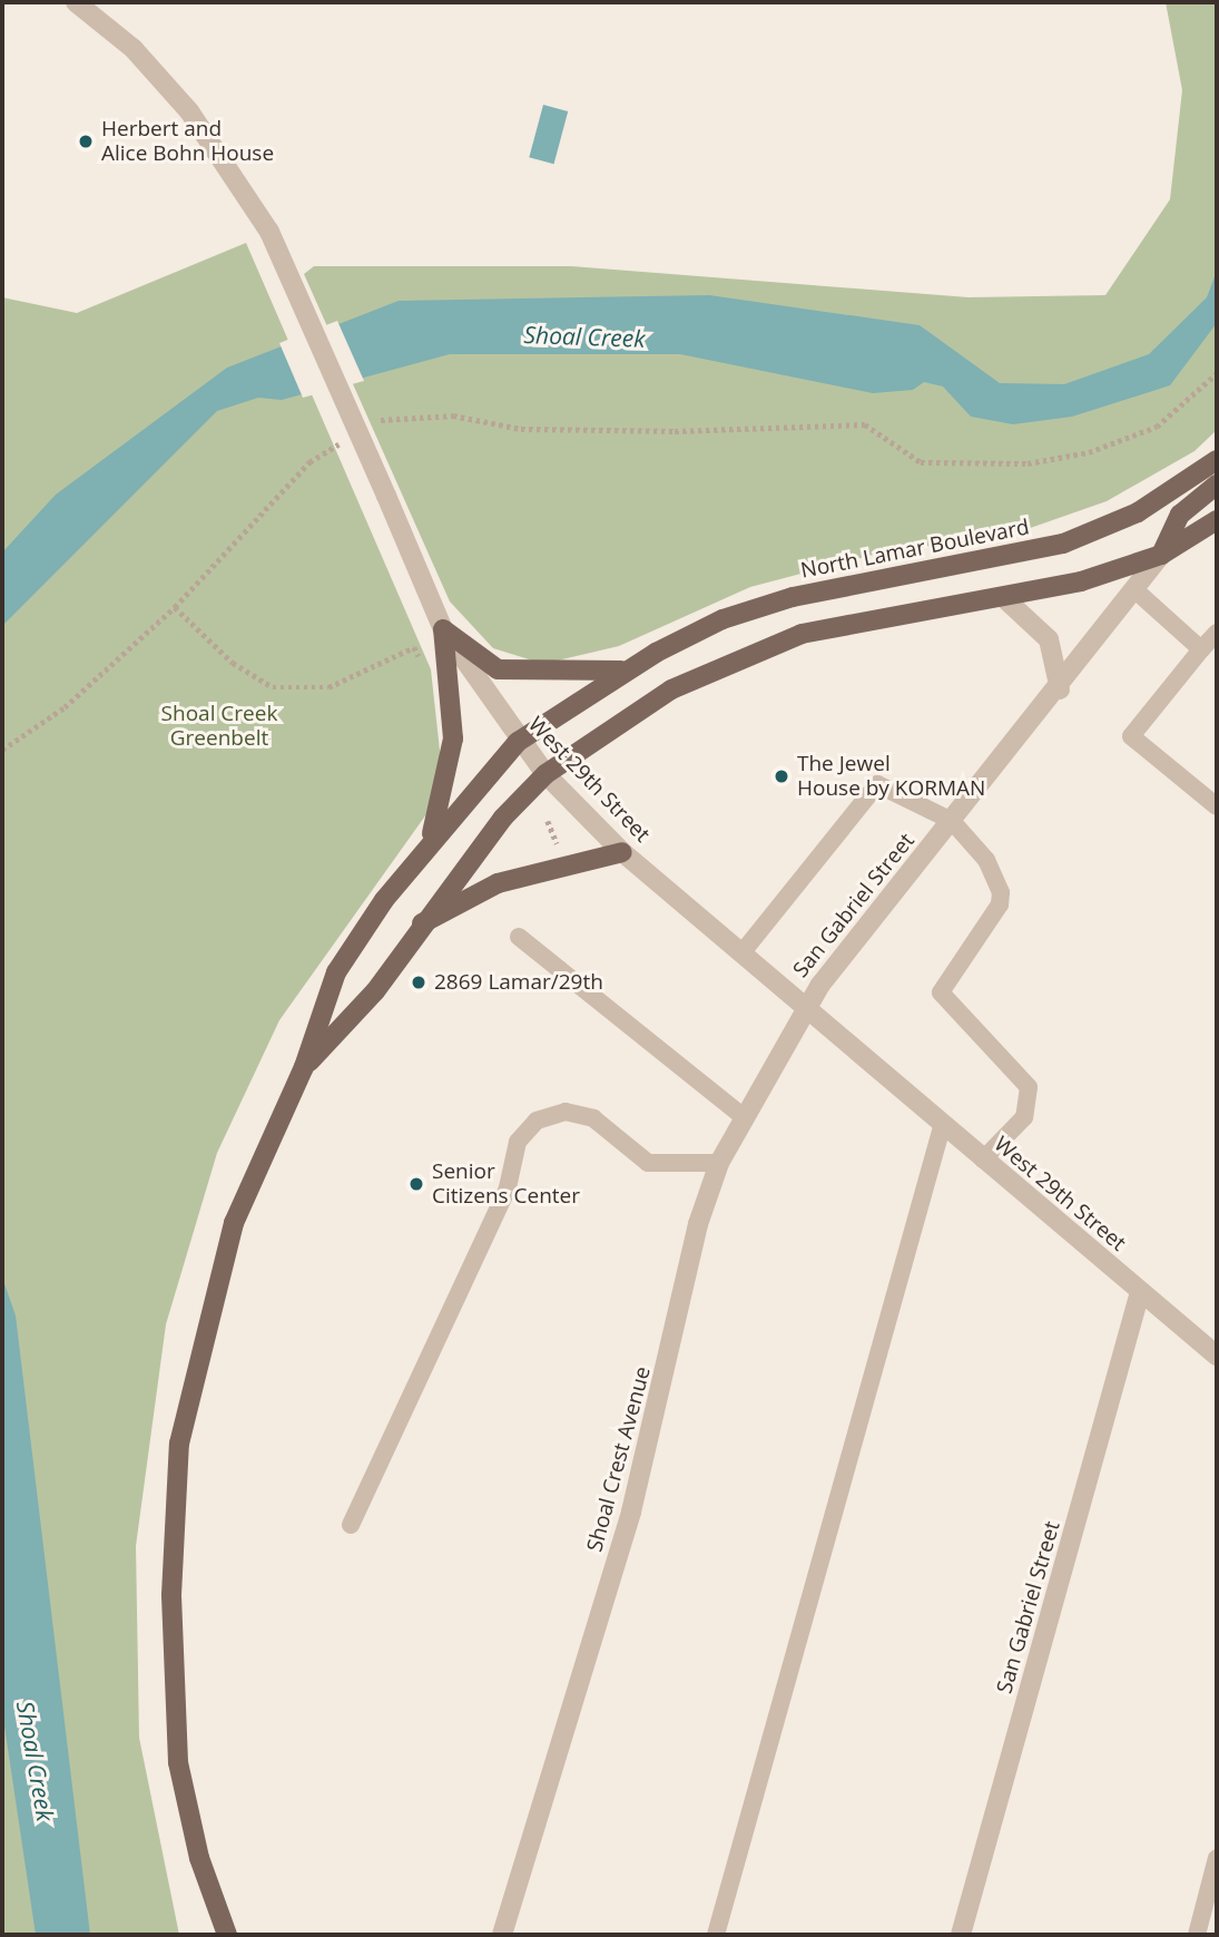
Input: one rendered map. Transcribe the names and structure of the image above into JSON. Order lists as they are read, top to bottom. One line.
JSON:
{"streets":{"main road":["North Lamar Boulevard"],"street":["West 29th Street","San Gabriel Street","Shoal Crest Avenue"]},"crossings":[["North Lamar Boulevard","West 29th Street"],["North Lamar Boulevard","San Gabriel Street"],["West 29th Street","San Gabriel Street"],["West 29th Street","Shoal Crest Avenue"],["San Gabriel Street","Shoal Crest Avenue"]],"water":["Shoal Creek"],"parks":["Shoal Creek Greenbelt"],"places":["Herbert and Alice Bohn House","The Jewel House by KORMAN","2869 Lamar/29th","Senior Citizens Center"]}
